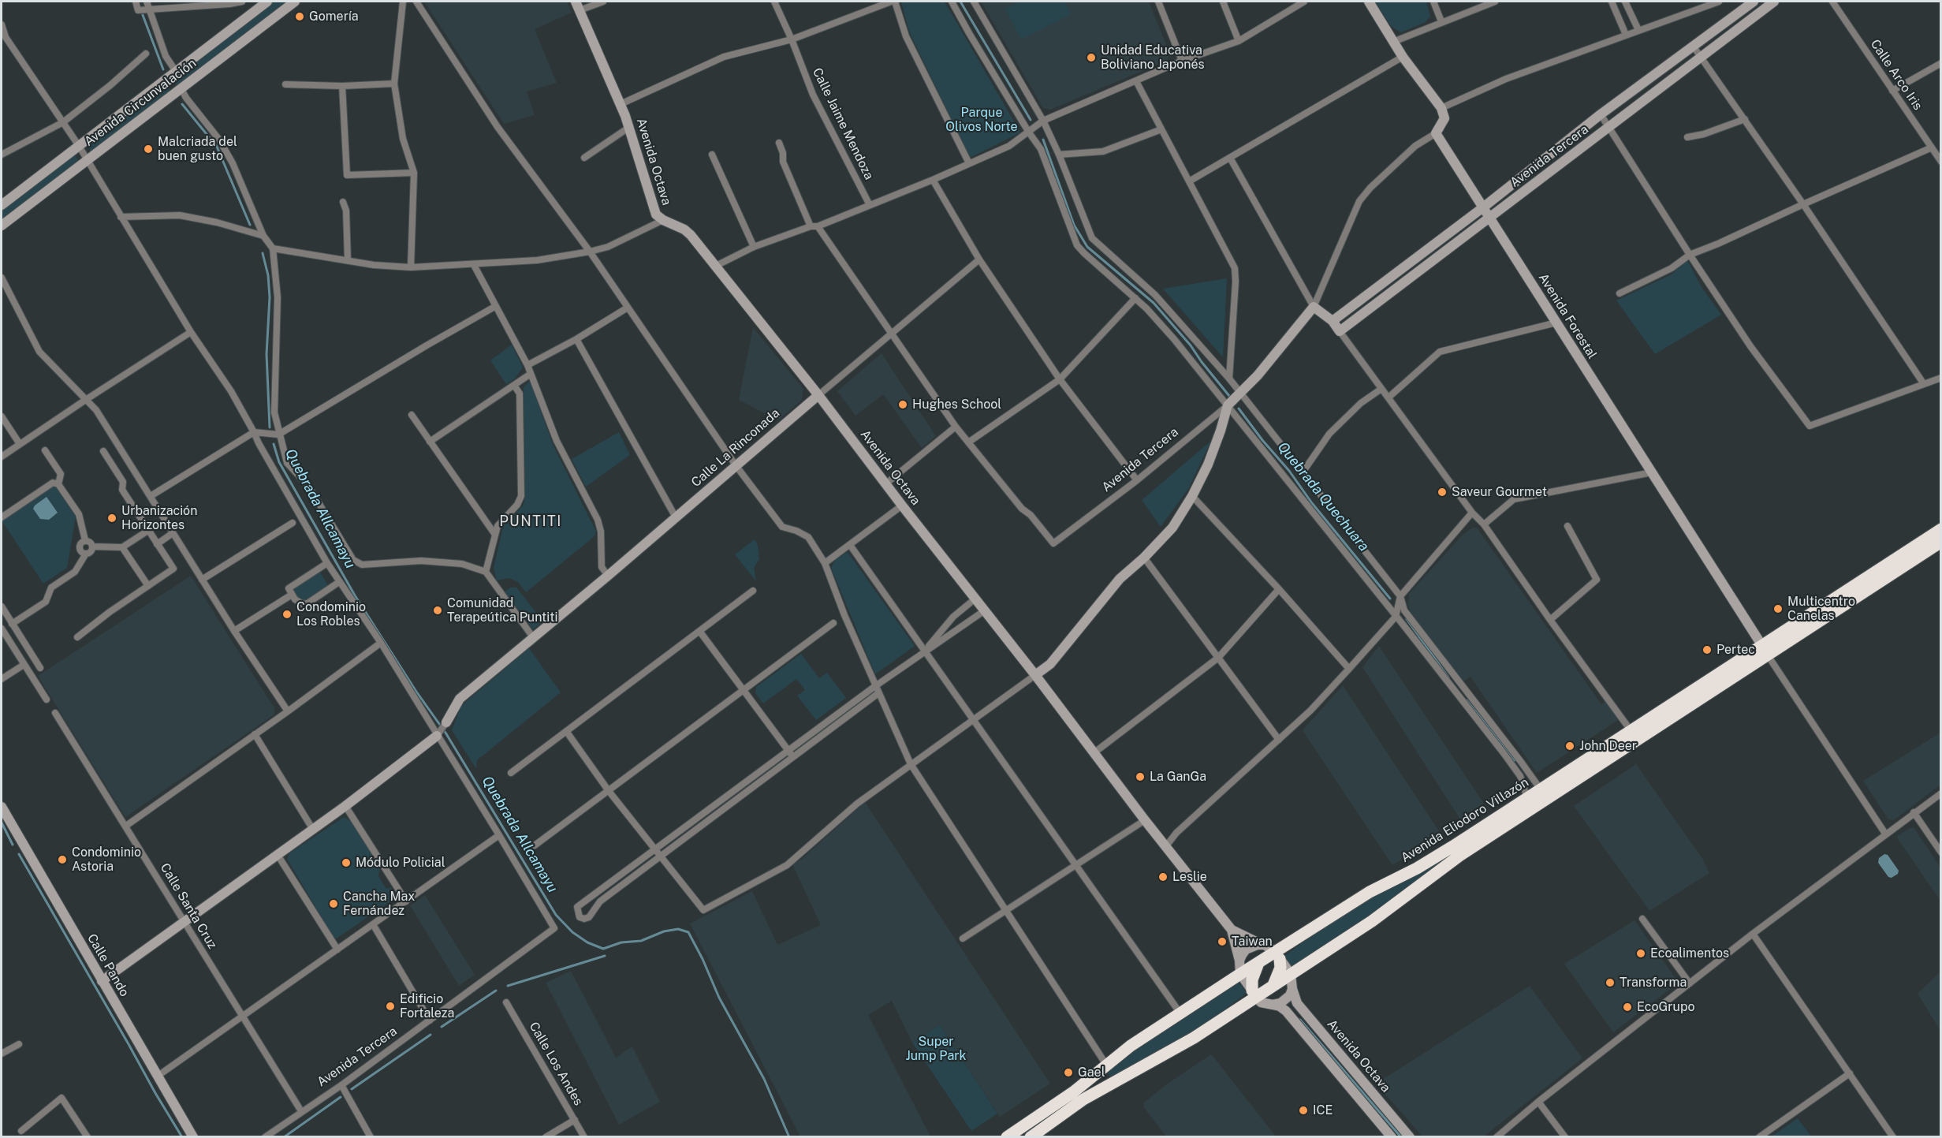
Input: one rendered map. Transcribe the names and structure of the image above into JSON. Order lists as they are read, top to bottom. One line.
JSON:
{"streets":{"highway":["Avenida Eliodoro Villazón"],"street":["Calle Arco Iris","Avenida Circunvalación","Calle Jaime Mendoza","Avenida Tercera","Avenida Octava","Avenida Forestal","Calle La Rinconada","Calle Santa Cruz","Calle Pando","Calle Los Andes"]},"crossings":[["Avenida Tercera","Avenida Forestal"],["Avenida Tercera","Calle Santa Cruz"],["Avenida Octava","Calle La Rinconada"],["Avenida Octava","Avenida Eliodoro Villazón"],["Avenida Forestal","Avenida Eliodoro Villazón"]],"districts":["PUNTITI"],"water":["Quebrada Quechuara","Quebrada Allcamayu"],"parks":["Parque Olivos Norte","Super Jump Park"],"places":["Gomería","Unidad Educativa Boliviano Japonés","Malcriada del buen gusto","Hughes School","Saveur Gourmet","Urbanización Horizontes","Multicentro Canelas","Comunidad Terapeútica Puntiti","Condominio Los Robles","Pertec","John Deer","La GanGa","Condominio Astoria","Módulo Policial","Leslie","Cancha Max Fernández","Taiwan","Ecoalimentos","Transforma","Edificio Fortaleza","EcoGrupo","Gael","ICE"]}
